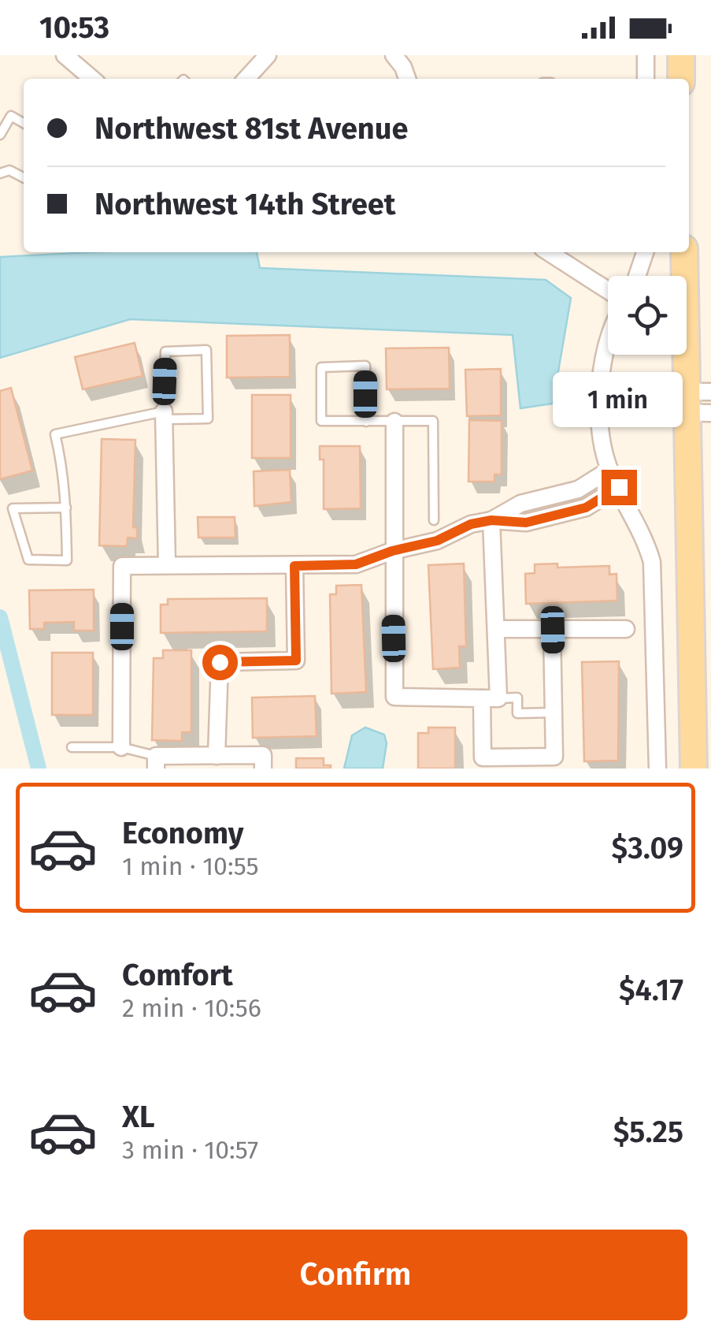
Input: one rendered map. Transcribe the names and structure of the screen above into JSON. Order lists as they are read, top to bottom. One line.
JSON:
{"page":{"status":"10:53","banner":["Northwest 81st Avenue","Northwest 14th Street"],"bubble":"1 min","list":[{"name":"Economy","note":"1 min · 10:55","value":"$3.09"},{"name":"Comfort","note":"2 min · 10:56","value":"$4.17"},{"name":"XL","note":"3 min · 10:57","value":"$5.25"}],"buttons":"Confirm"}}
